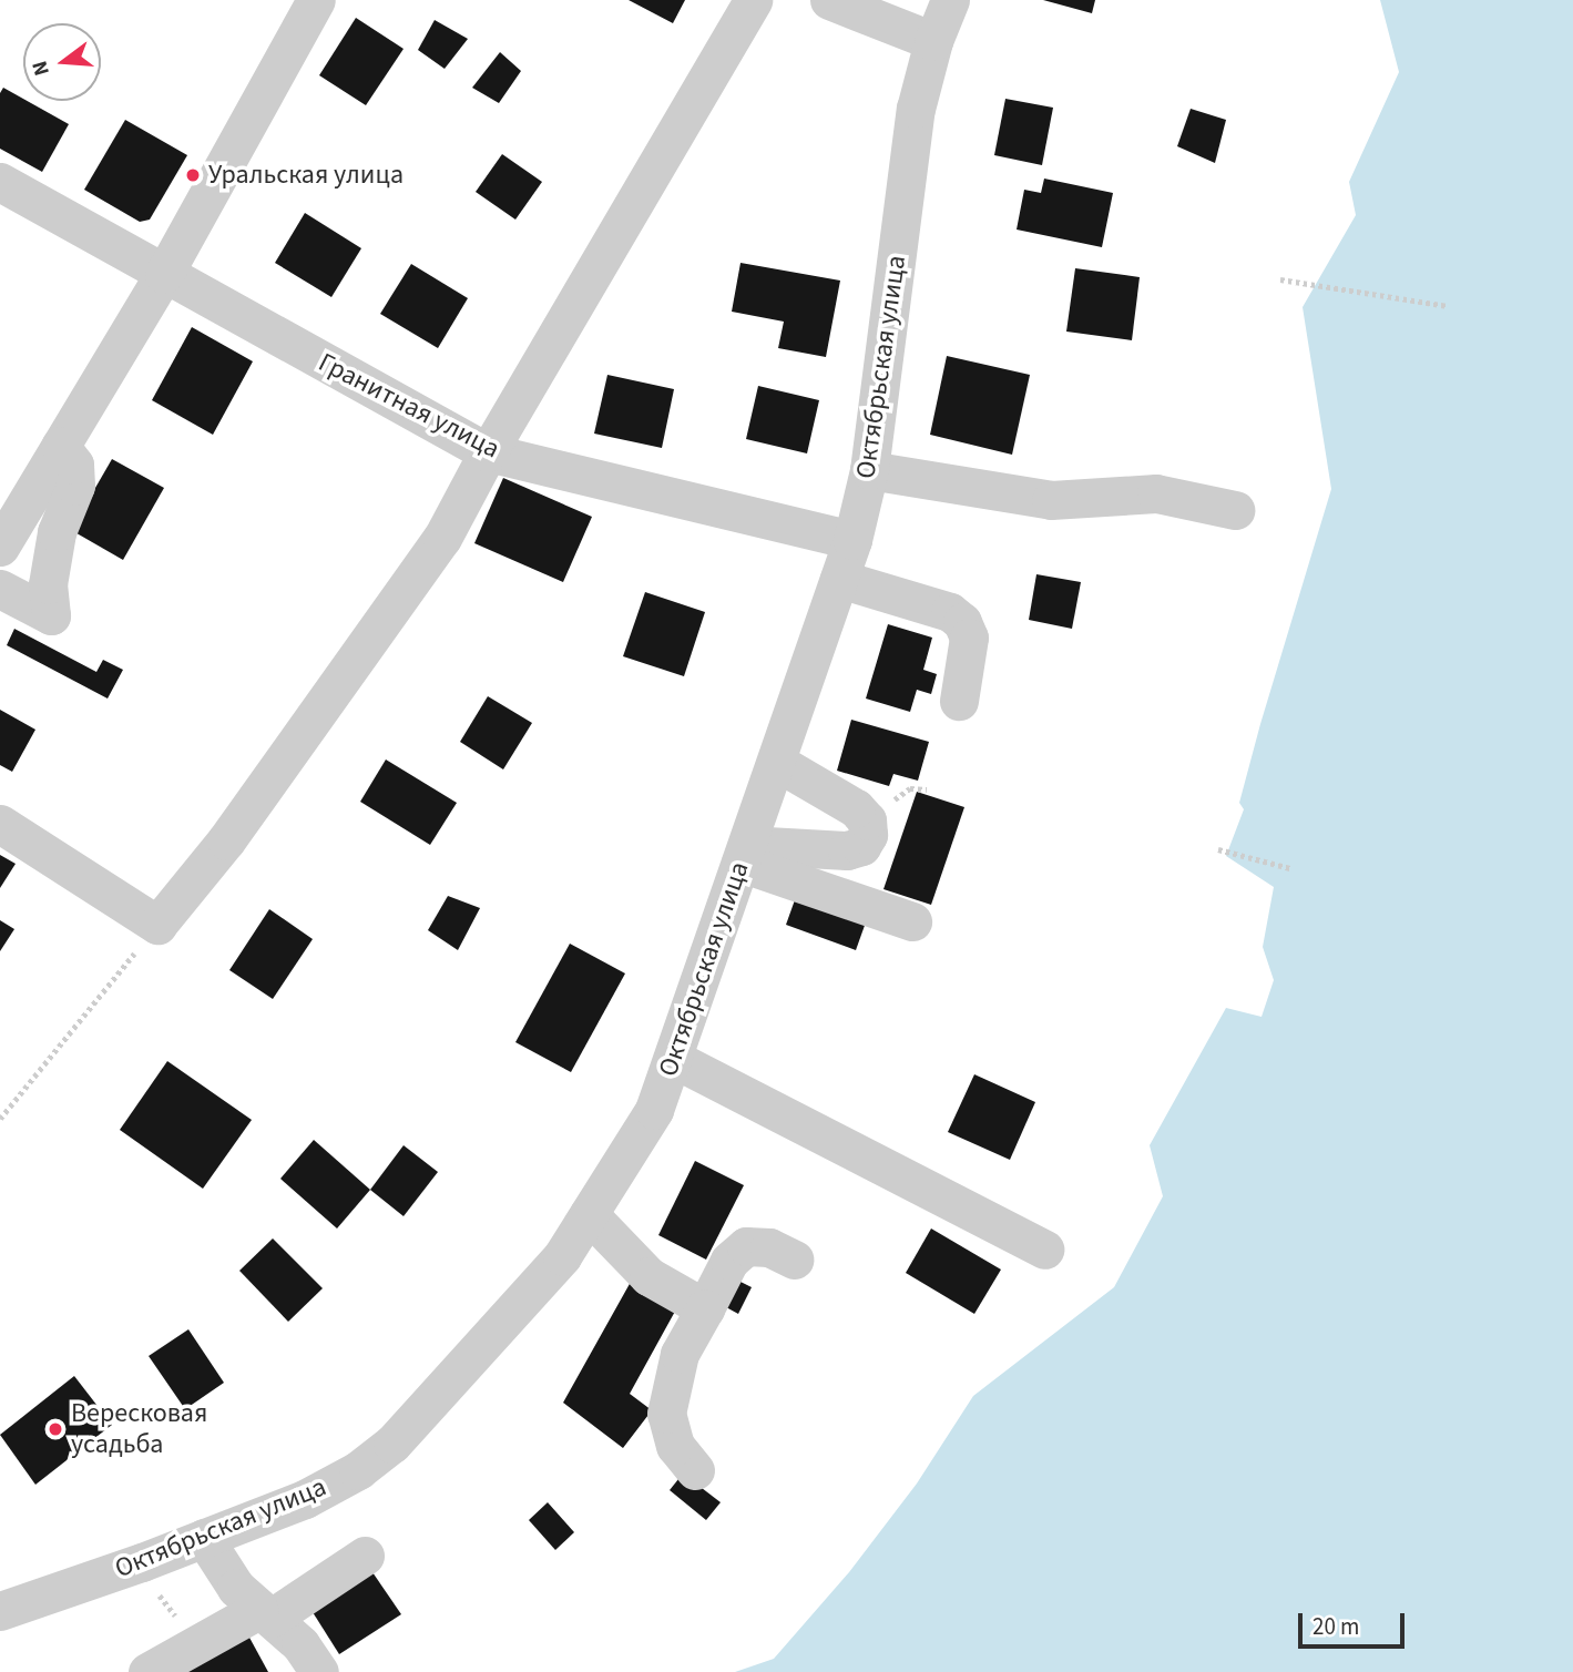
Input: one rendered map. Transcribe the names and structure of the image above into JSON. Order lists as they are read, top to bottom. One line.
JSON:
{"streets":{"street":["Октябрьская улица","Гранитная улица"]},"crossings":[["Октябрьская улица","Гранитная улица"]],"places":["Уральская улица","Вересковая усадьба"],"scale_bar":"20 m","north":"left"}
